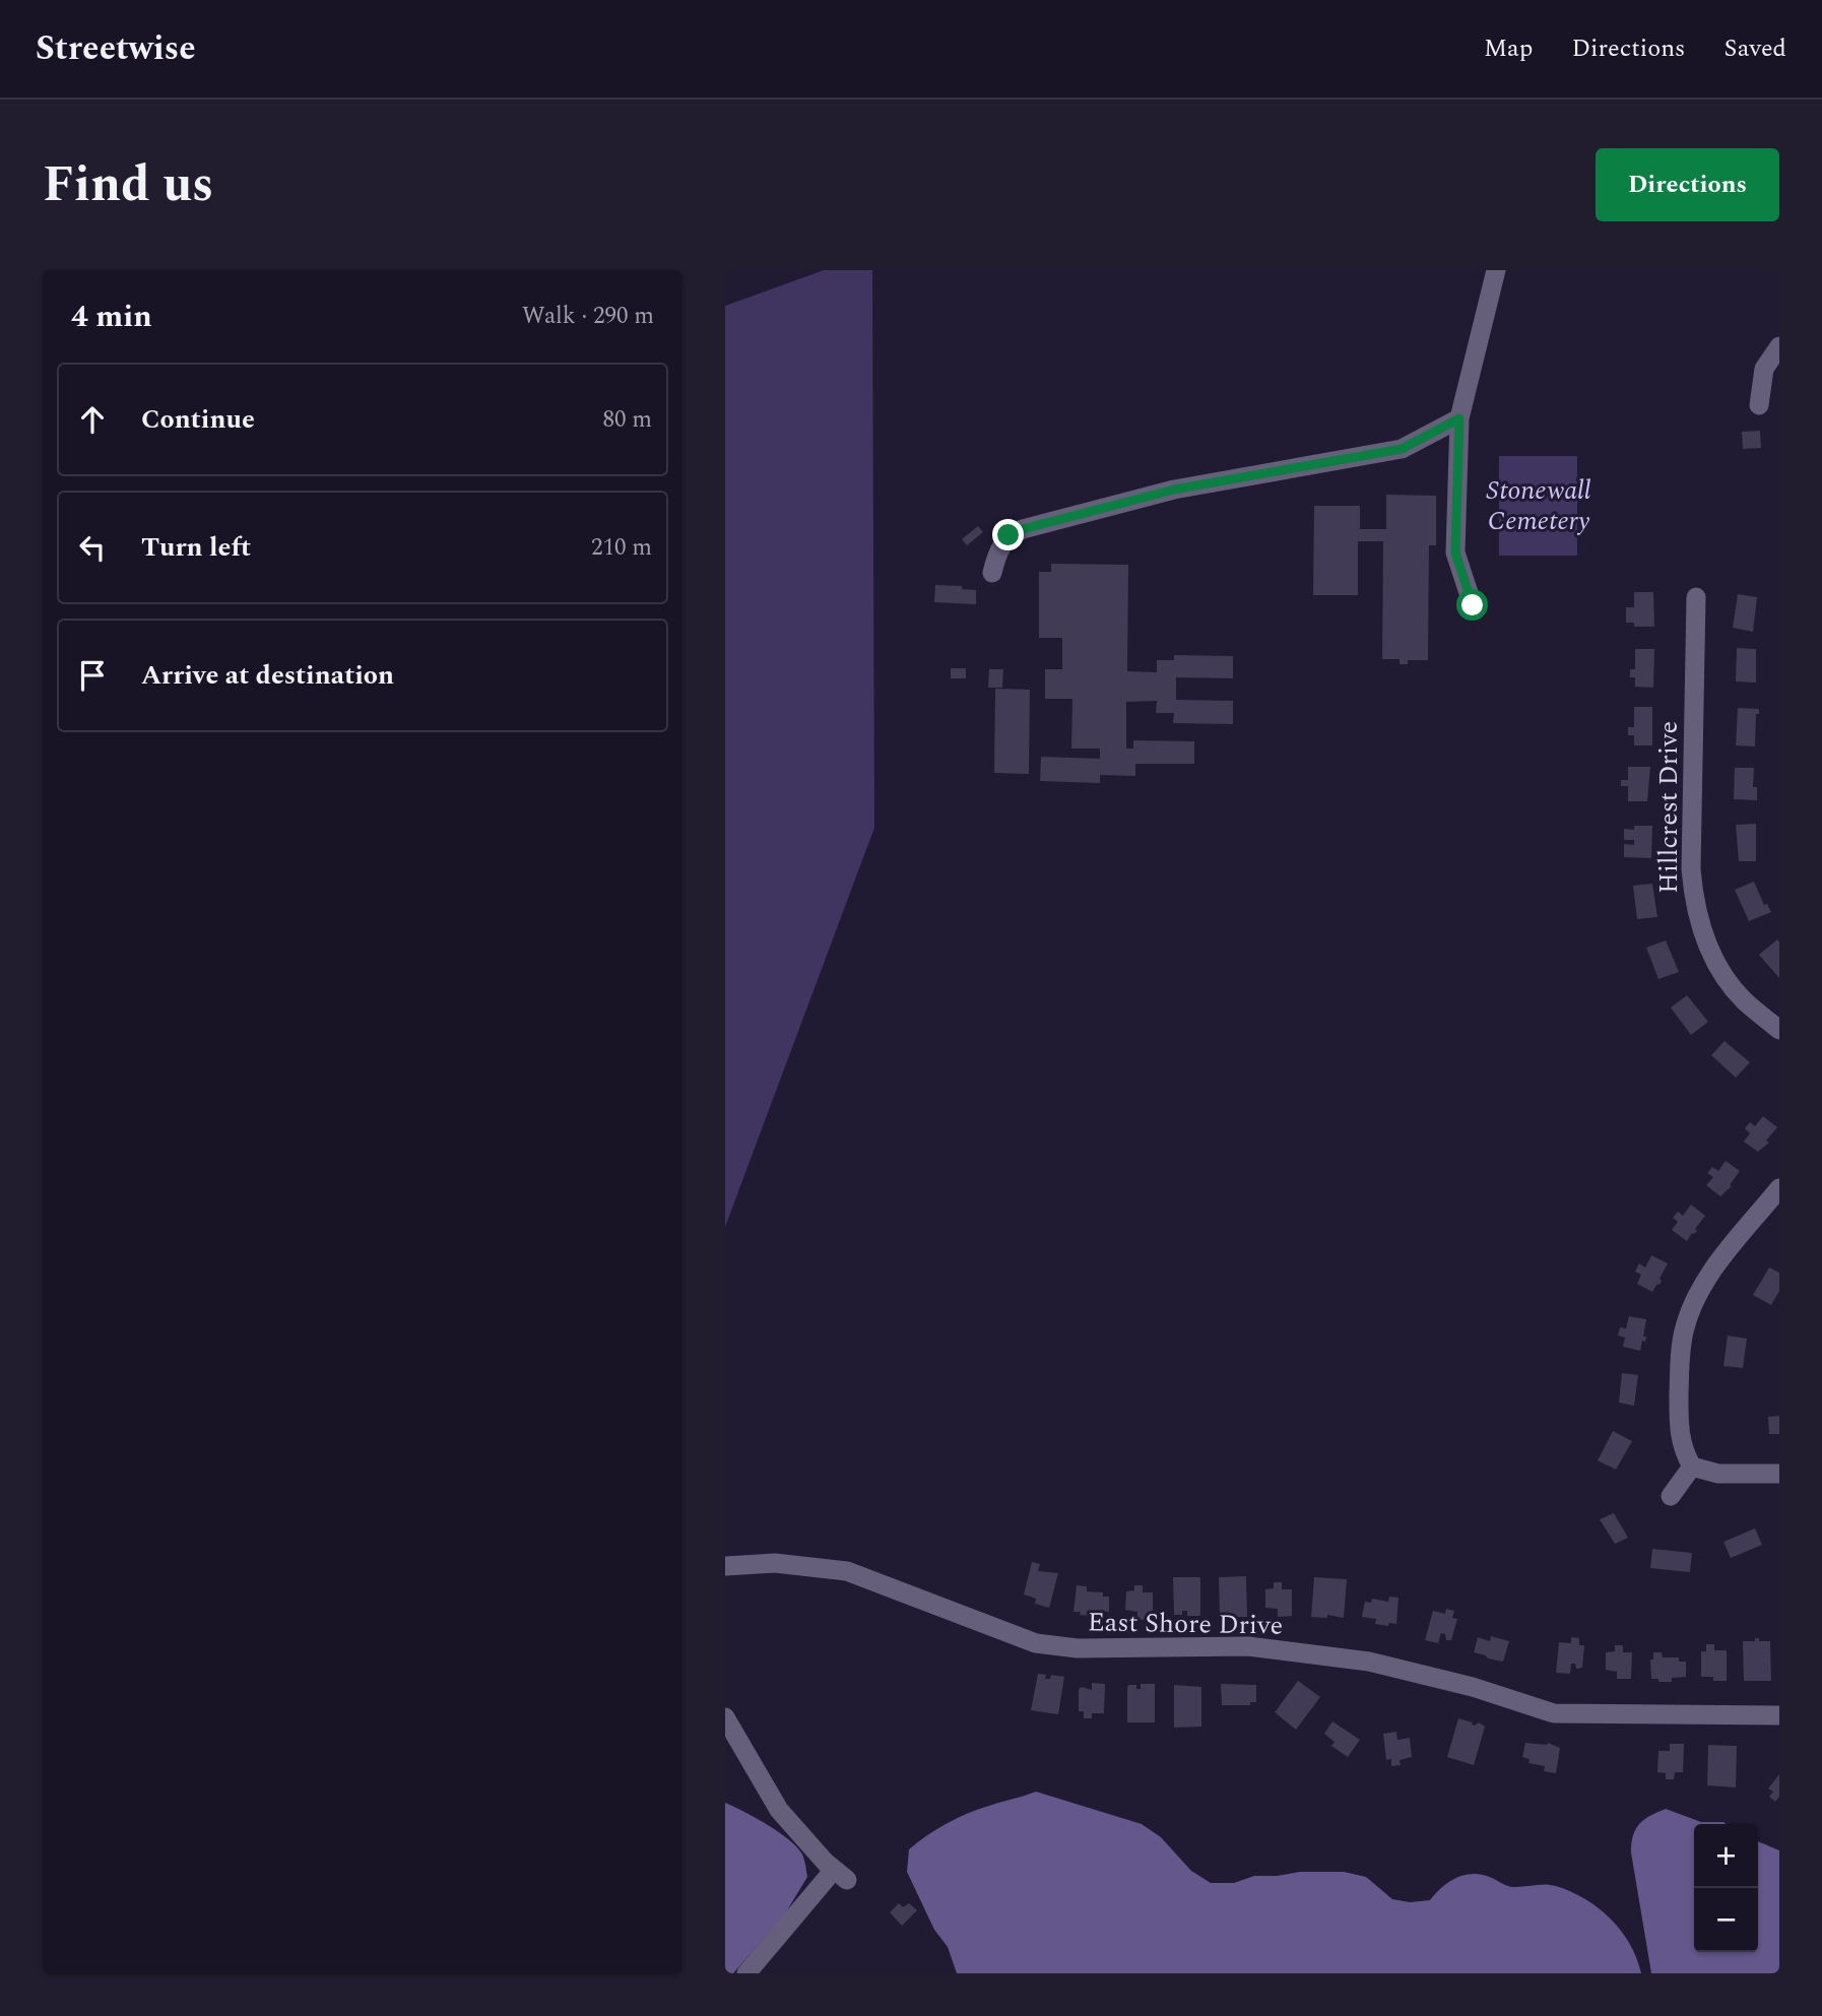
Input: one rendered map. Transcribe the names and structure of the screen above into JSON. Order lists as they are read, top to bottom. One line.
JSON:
{"streets":{"street":["Hillcrest Drive","East Shore Drive"]},"parks":["Stonewall Cemetery"],"page":{"header":"Streetwise","nav":["Map","Directions","Saved"],"title":"Find us","buttons":"Directions","heading":["4 min","Walk · 290 m"],"list":[["Continue","80 m"],["Turn left","210 m"],"Arrive at destination"],"map_buttons":["+","−"]}}
